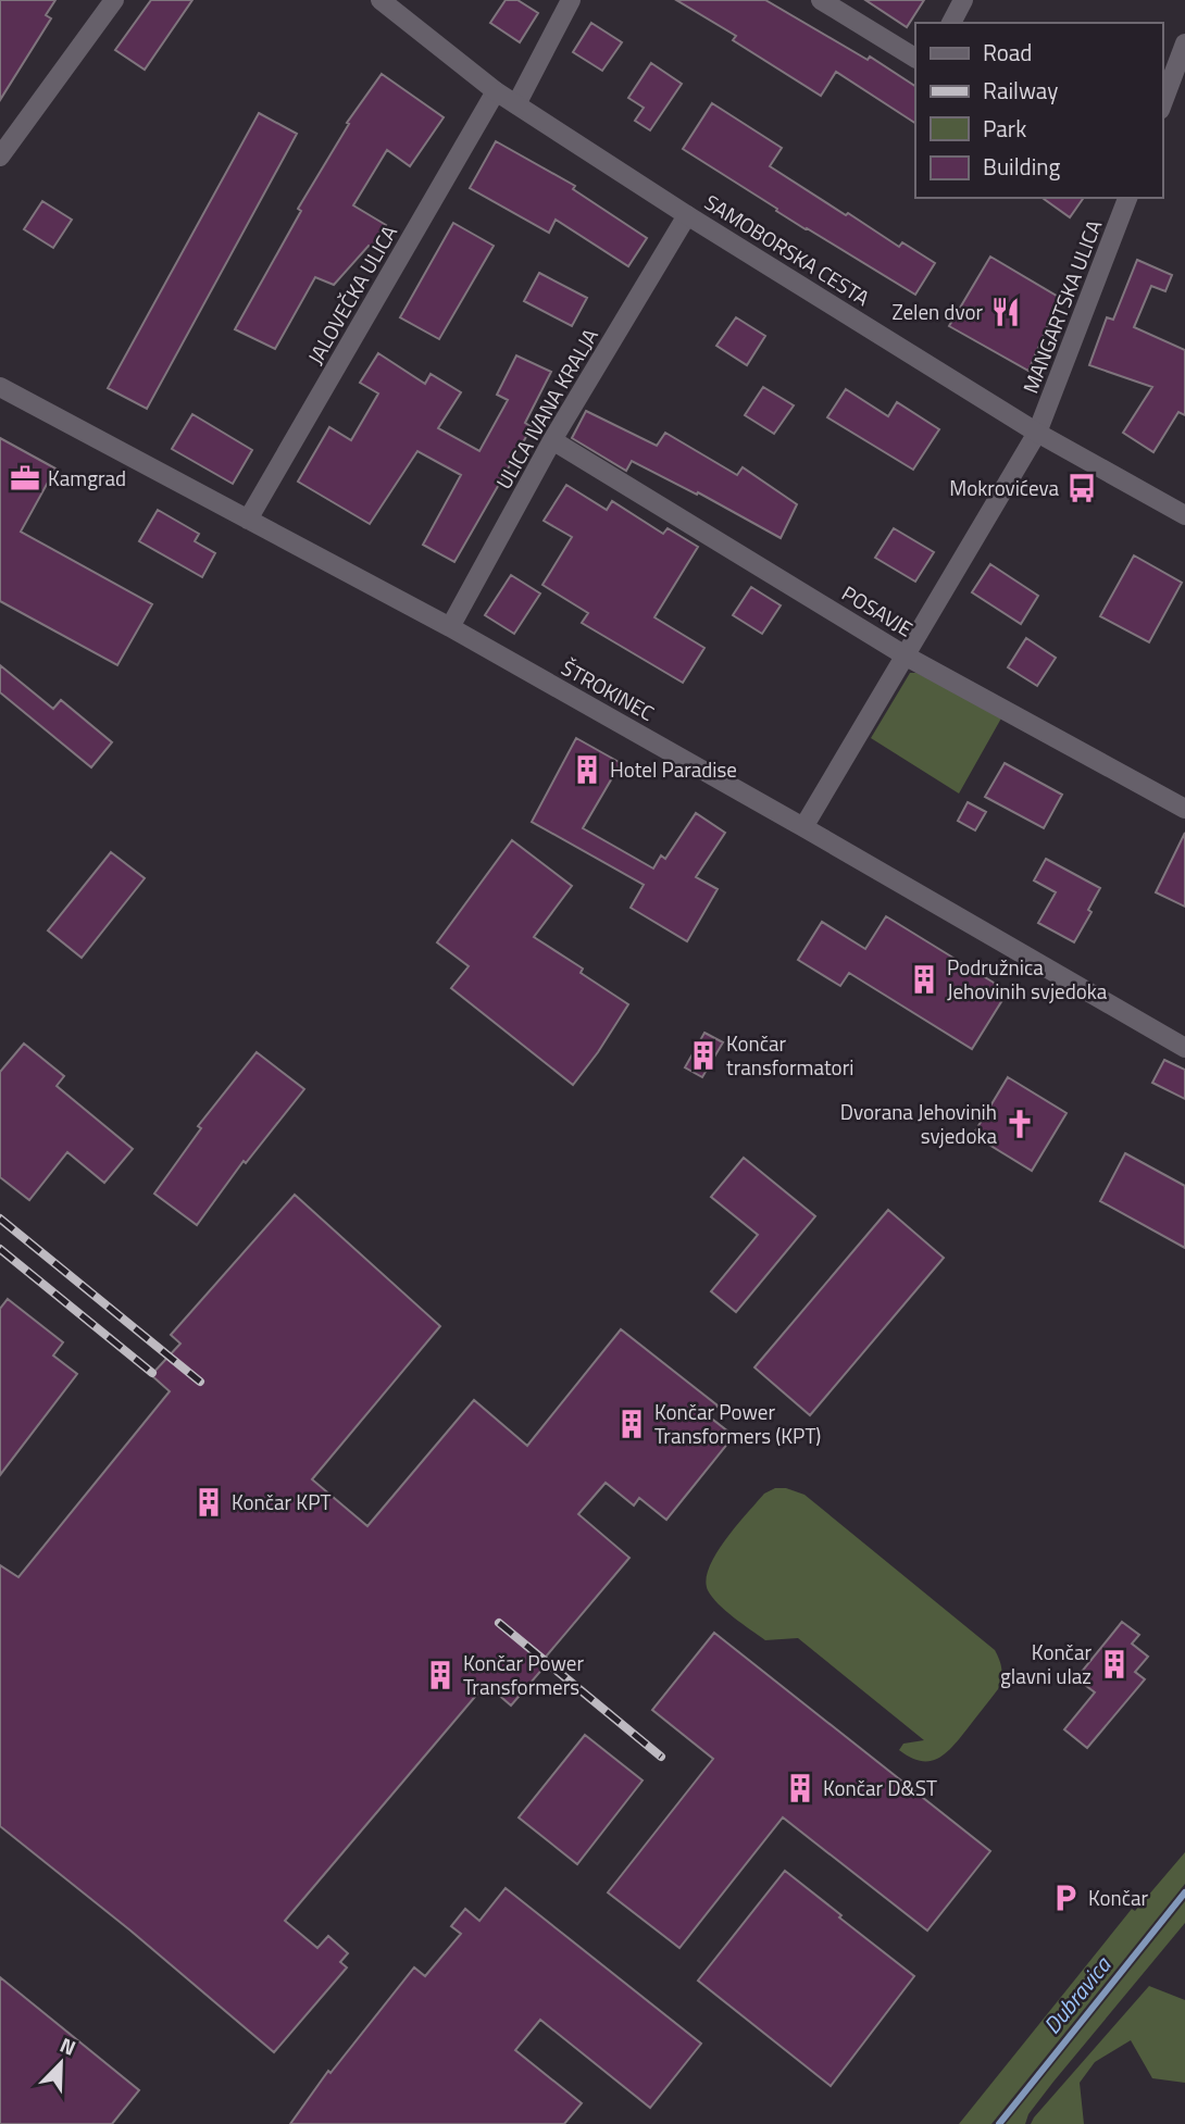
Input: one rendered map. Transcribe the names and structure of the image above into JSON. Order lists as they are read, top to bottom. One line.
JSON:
{"streets":{"street":["SAMOBORSKA CESTA","JALOVEČKA ULICA","MANGARTSKA ULICA","ULICA IVANA KRALJA","POSAVJE","ŠTROKINEC"]},"crossings":[["SAMOBORSKA CESTA","JALOVEČKA ULICA"],["SAMOBORSKA CESTA","MANGARTSKA ULICA"],["SAMOBORSKA CESTA","ULICA IVANA KRALJA"],["JALOVEČKA ULICA","ŠTROKINEC"],["MANGARTSKA ULICA","POSAVJE"],["MANGARTSKA ULICA","ŠTROKINEC"],["ULICA IVANA KRALJA","POSAVJE"],["ULICA IVANA KRALJA","ŠTROKINEC"]],"water":["Dubravica"],"places":{"restaurant":["Zelen dvor"],"office":["Kamgrad"],"bus stop":["Mokrovićeva"],"building":["Hotel Paradise","Podružnica Jehovinih svjedoka","Končar transformatori","Končar Power Transformers (KPT)","Končar KPT","Končar glavni ulaz","Končar Power Transformers","Končar D&ST"],"church":["Dvorana Jehovinih svjedoka"],"parking":["Končar"]},"legend":["Road","Railway","Park","Building"],"north":"top right"}
